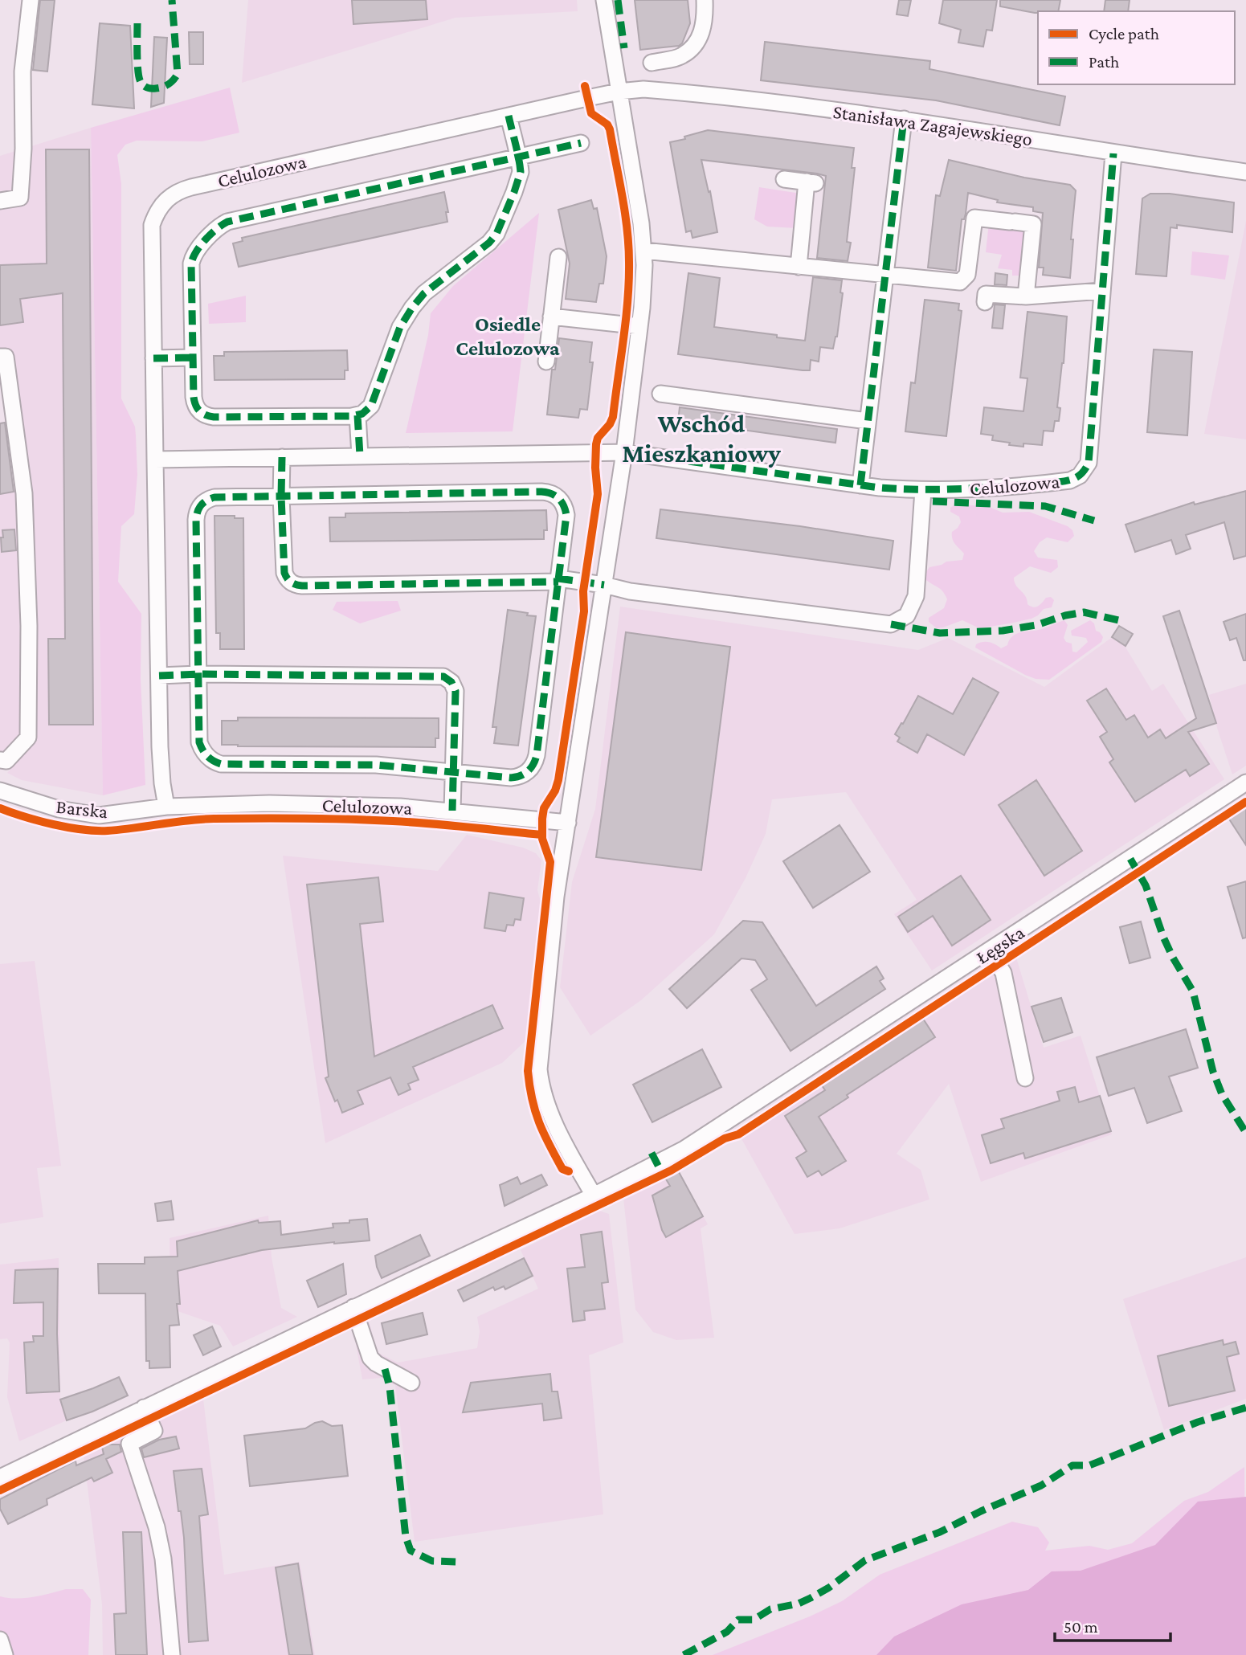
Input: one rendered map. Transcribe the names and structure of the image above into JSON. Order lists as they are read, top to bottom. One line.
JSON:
{"streets":{"street":["Stanisława Zagajewskiego","Celulozowa","Barska","Łęgska"]},"crossings":[["Stanisława Zagajewskiego","Celulozowa"],["Celulozowa","Barska"]],"districts":["Osiedle Celulozowa","Wschód Mieszkaniowy"],"legend":["Cycle path","Path"],"scale_bar":"50 m"}
